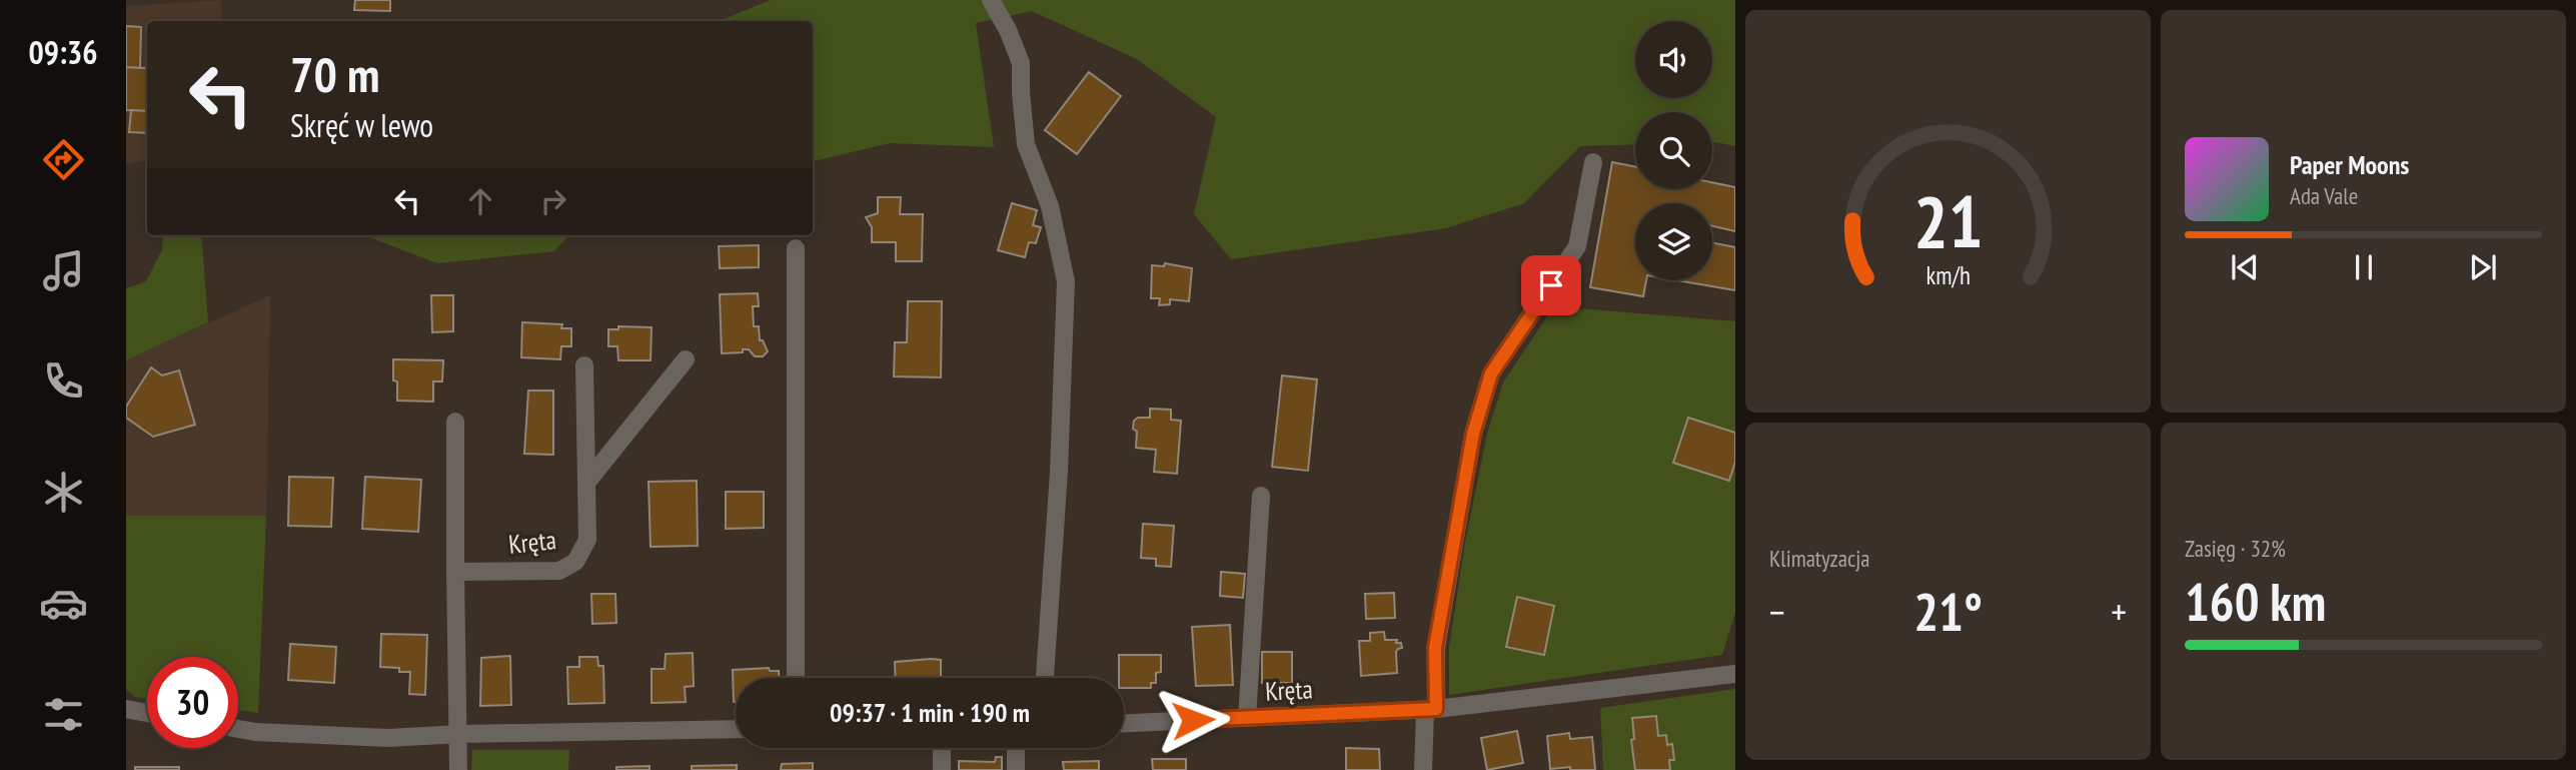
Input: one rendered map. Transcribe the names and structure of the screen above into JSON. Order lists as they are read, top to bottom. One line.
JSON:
{"streets":{"street":["Kręta"]},"page":{"tabs":"09:36","turn":["70 m","Skręć w lewo"],"song":["Paper Moons","Ada Vale"],"tile":["Klimatyzacja",["Zasięg · 32%","160 km"]],"heat":["−","21°","+"],"limit":"30","trip":"09:37 · 1 min · 190 m","gauge":["21","km/h"]}}
